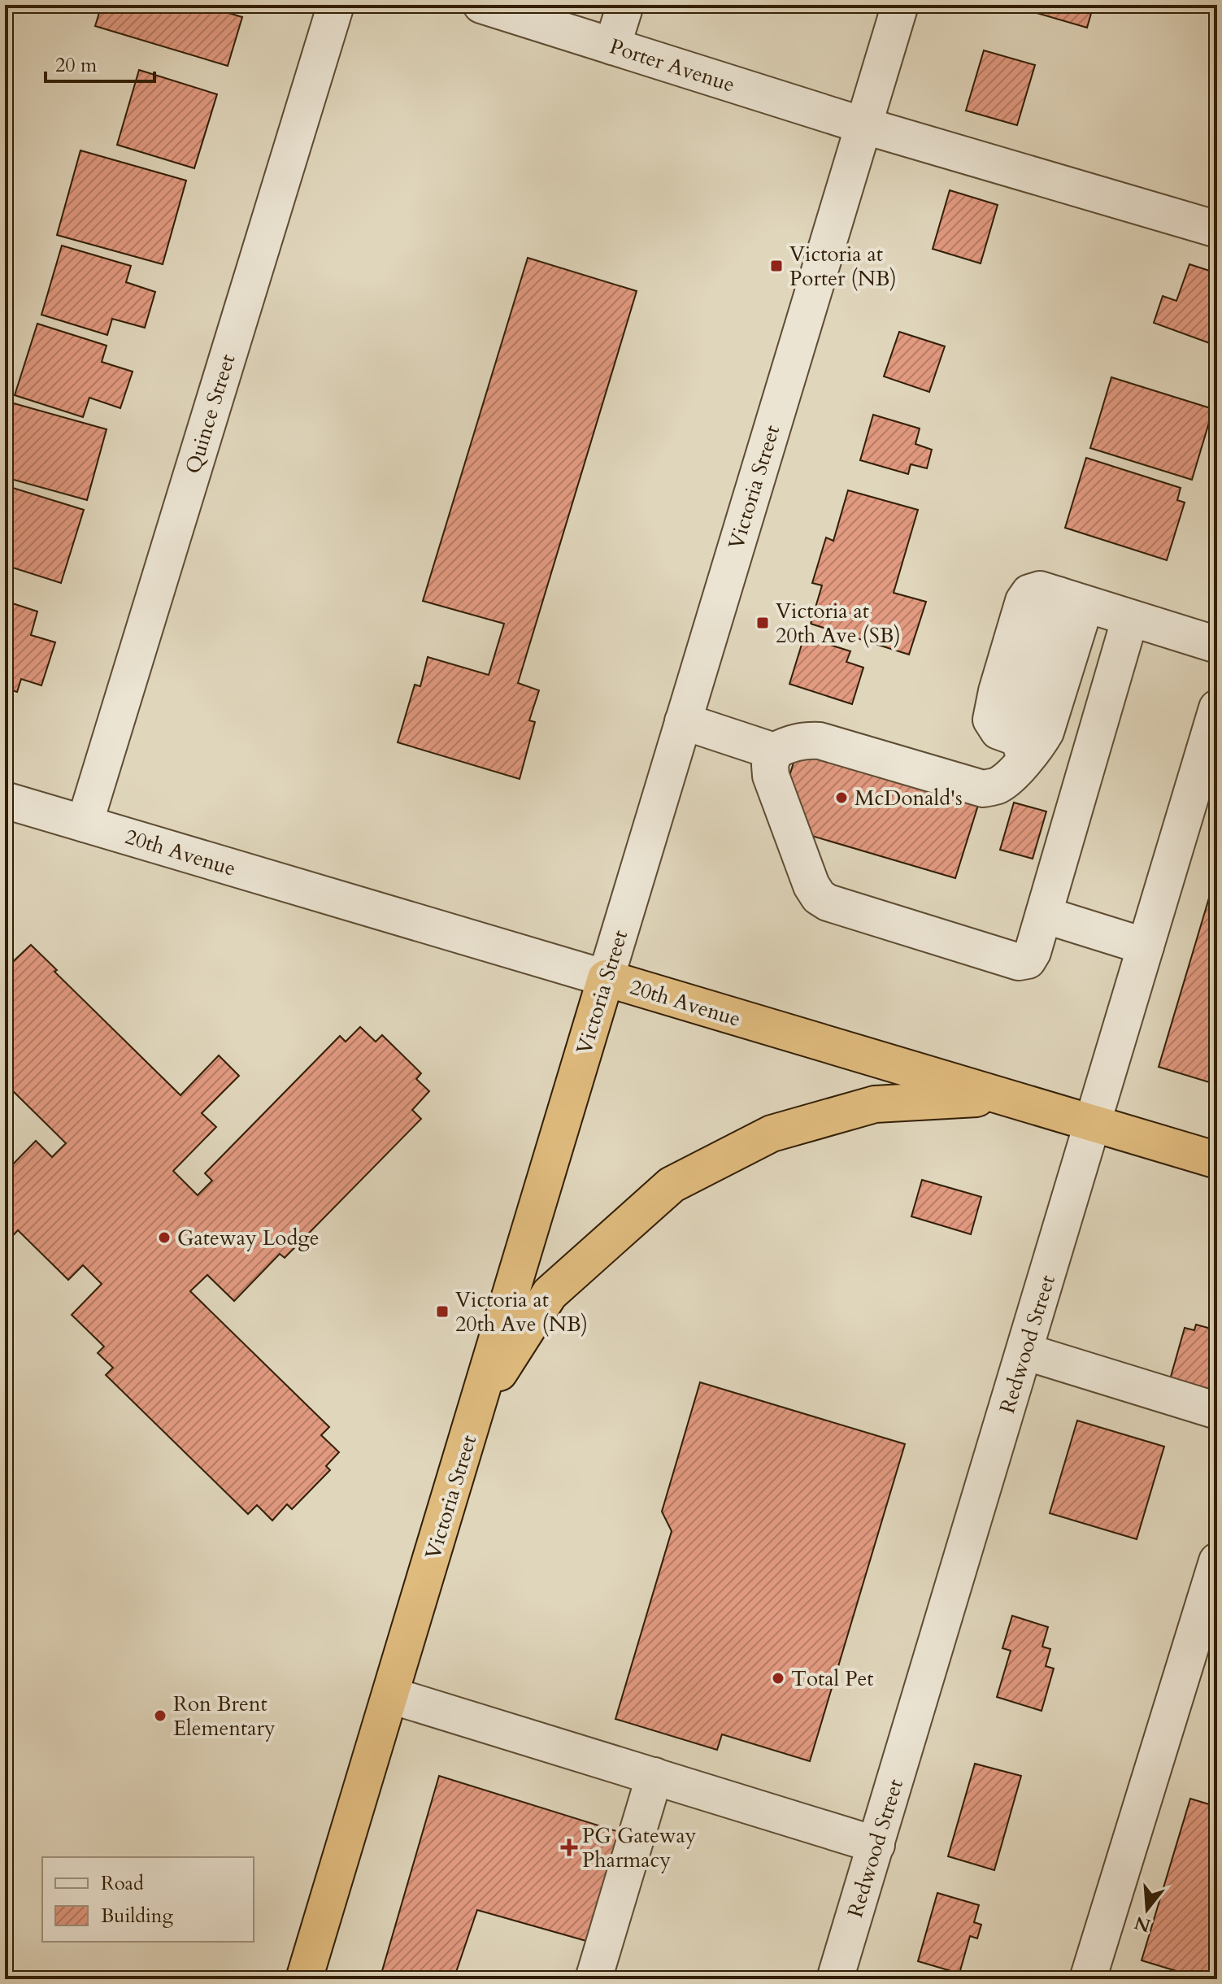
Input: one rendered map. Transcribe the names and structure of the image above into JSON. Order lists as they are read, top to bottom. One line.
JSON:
{"streets":{"highway":["Victoria Street","20th Avenue"],"street":["Porter Avenue","Quince Street","Redwood Street"]},"crossings":[["Porter Avenue","Victoria Street"],["Quince Street","20th Avenue"],["Victoria Street","20th Avenue"],["20th Avenue","Redwood Street"]],"places":{"transit":["Victoria at Porter (NB)","Victoria at 20th Ave (SB)","Victoria at 20th Ave (NB)"],"other":["McDonald's","Gateway Lodge","Total Pet","Ron Brent Elementary"],"health":["PG Gateway Pharmacy"]},"legend":["Road","Building"],"scale_bar":"20 m","north":"bottom"}
